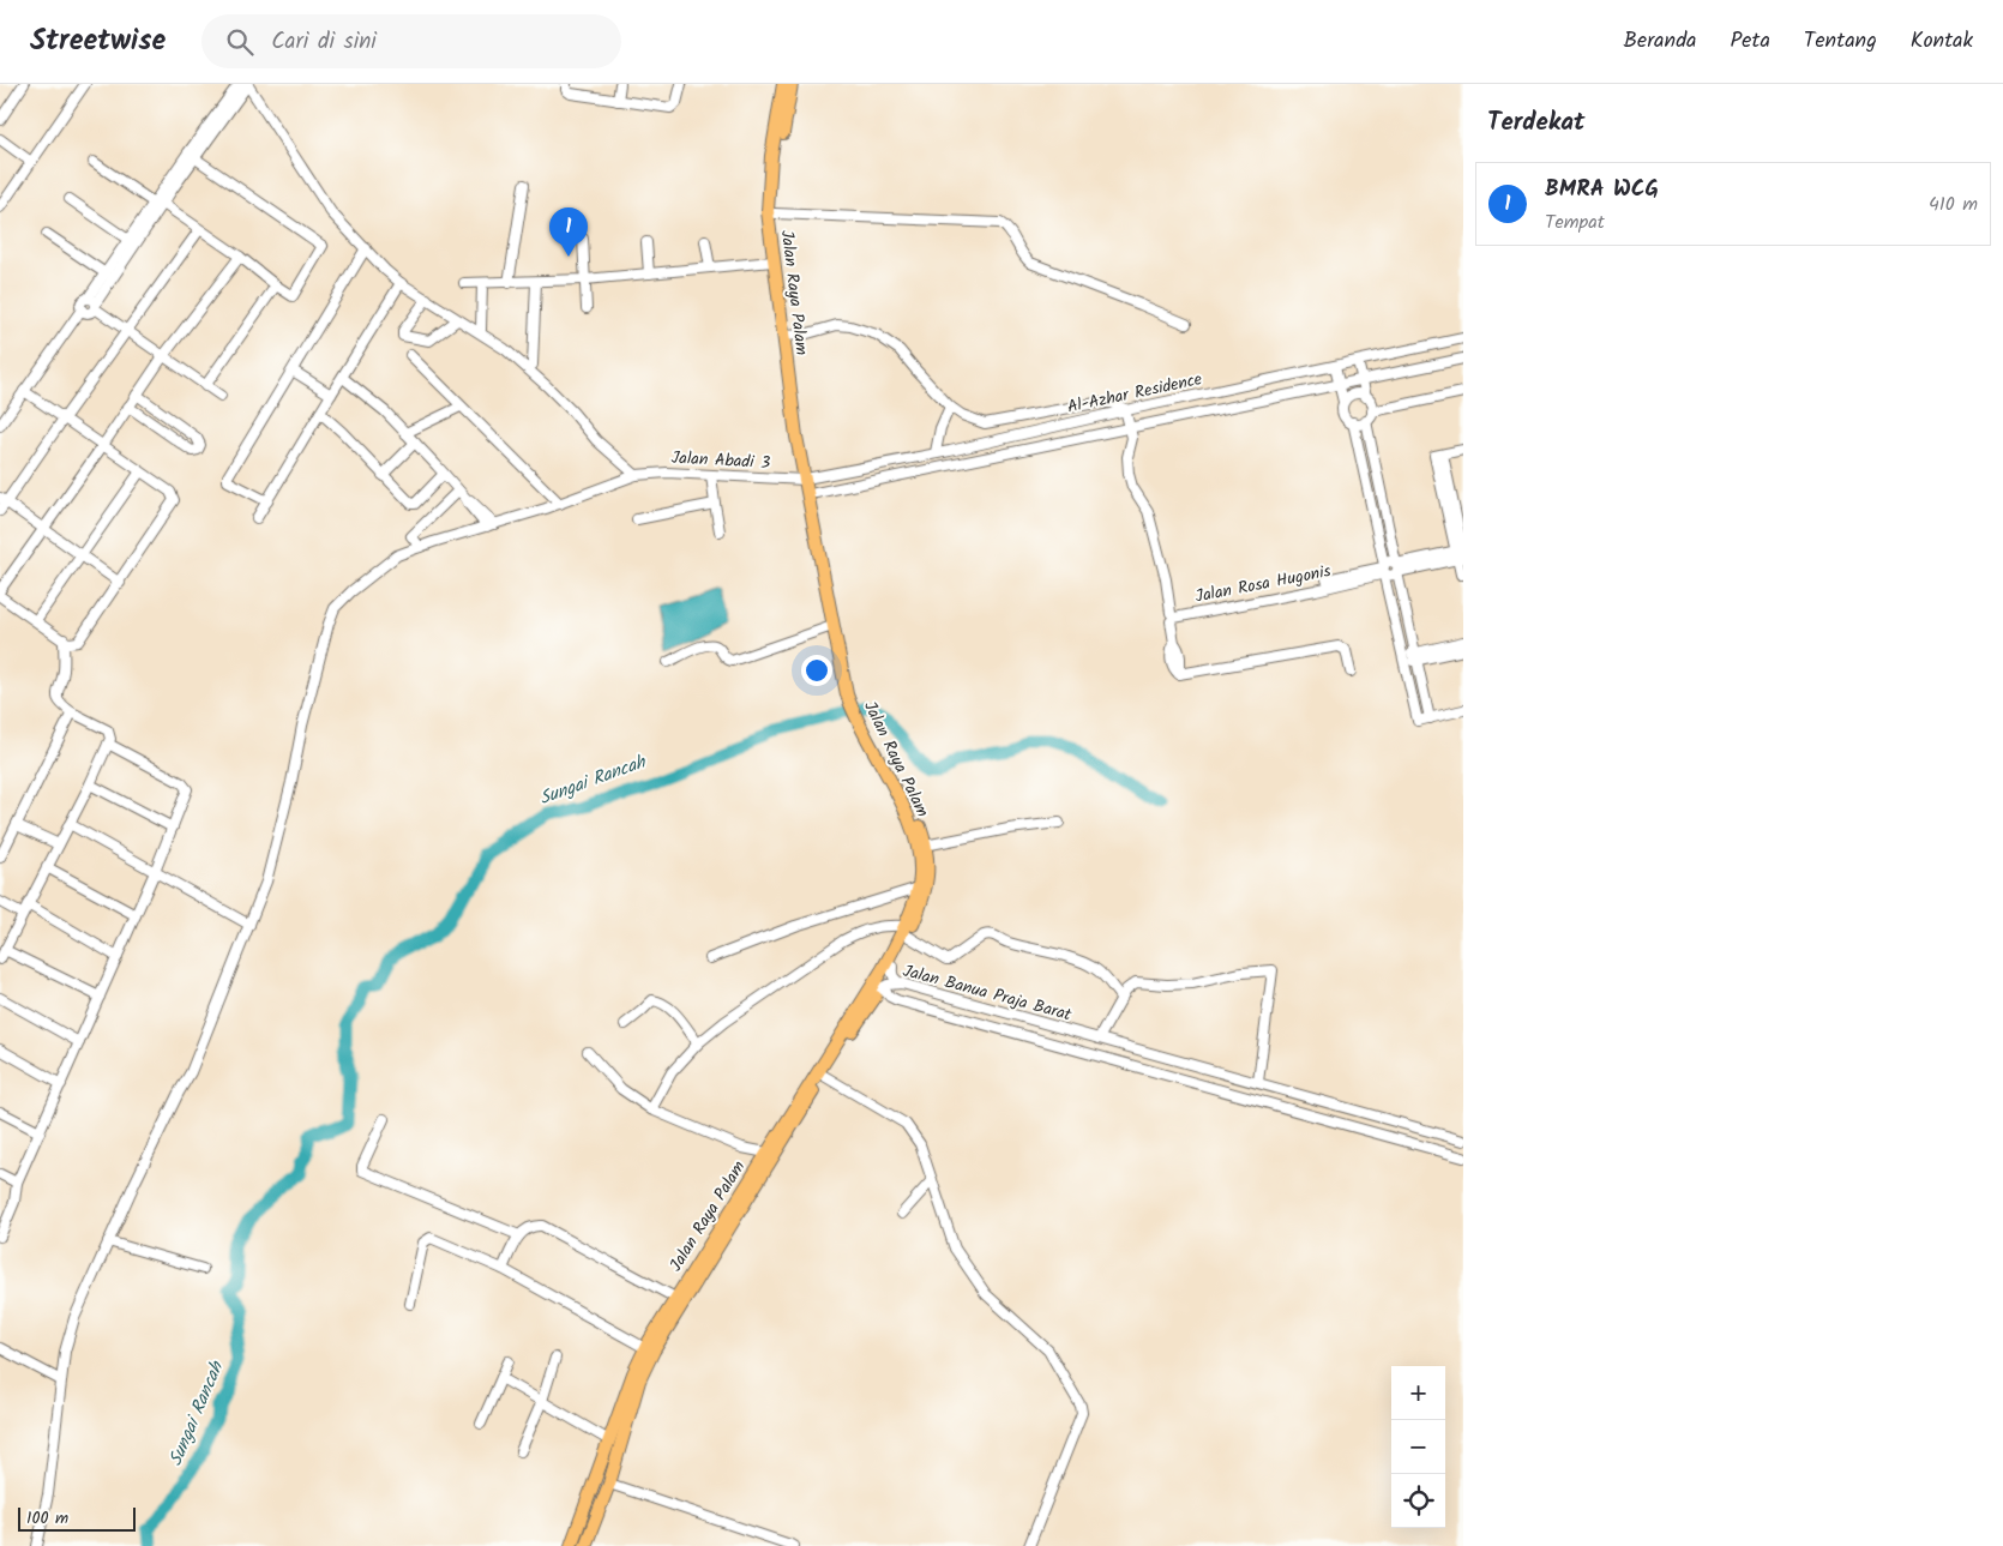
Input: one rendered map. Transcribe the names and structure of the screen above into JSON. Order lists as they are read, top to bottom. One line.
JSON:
{"streets":{"main road":["Jalan Raya Palam"],"street":["Al-Azhar Residence","Jalan Abadi 3","Jalan Rosa Hugonis","Jalan Banua Praja Barat"]},"crossings":[["Jalan Raya Palam","Al-Azhar Residence"],["Jalan Raya Palam","Jalan Abadi 3"],["Jalan Raya Palam","Jalan Banua Praja Barat"],["Al-Azhar Residence","Jalan Abadi 3"]],"water":["Sungai Rancah"],"scale_bar":"100 m","page":{"header":"Streetwise","search":"Cari di sini","nav":["Beranda","Peta","Tentang","Kontak"],"heading":"Terdekat","list":[{"mark":"1","name":"BMRA WCG","note":"Tempat","value":"410 m"}],"pins":"1","map_buttons":["+","−"],"scale":"100 m"}}
